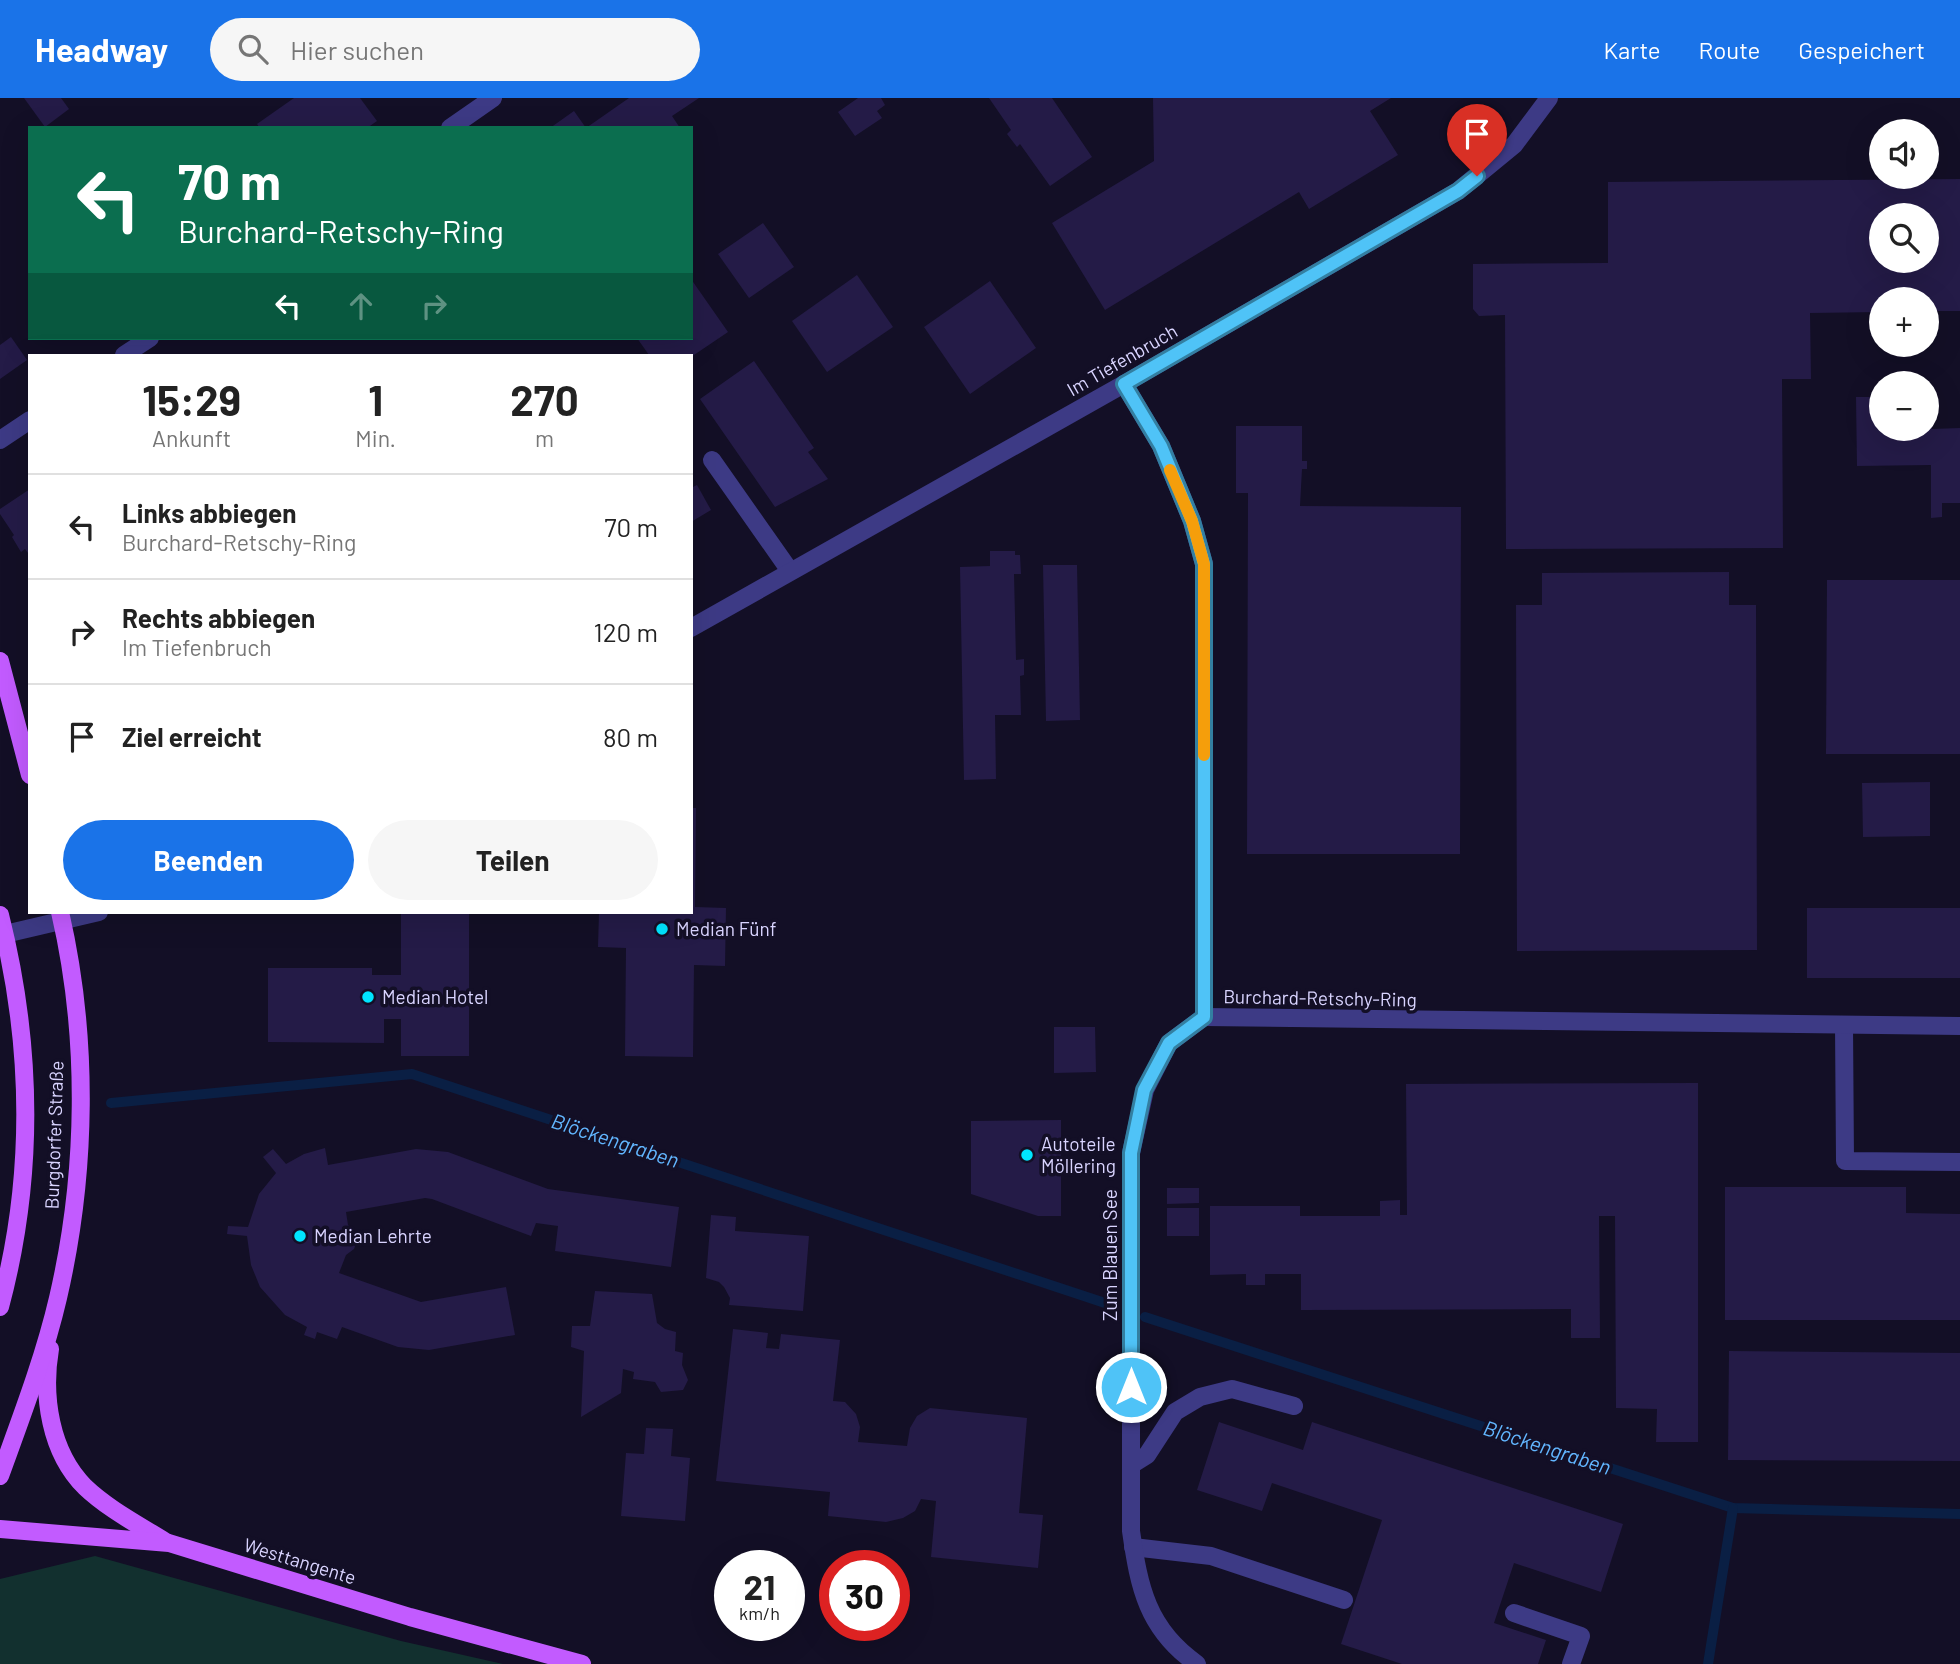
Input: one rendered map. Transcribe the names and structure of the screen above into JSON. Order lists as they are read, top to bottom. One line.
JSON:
{"streets":{"main road":["Burgdorfer Straße","Westtangente"],"street":["Im Tiefenbruch","Burchard-Retschy-Ring","Zum Blauen See"]},"crossings":[["Im Tiefenbruch","Burchard-Retschy-Ring"],["Burchard-Retschy-Ring","Zum Blauen See"]],"water":["Blöckengraben"],"places":["Median Fünf","Median Hotel","Autoteile Möllering","Median Lehrte"],"page":{"header":"Headway","search":"Hier suchen","nav":["Karte","Route","Gespeichert"],"map_buttons":["+","−"],"turn":["70 m","Burchard-Retschy-Ring"],"eta":["15:29","Ankunft","1","Min.","270","m"],"list":[{"name":"Links abbiegen","note":"Burchard-Retschy-Ring","value":"70 m"},{"name":"Rechts abbiegen","note":"Im Tiefenbruch","value":"120 m"},{"name":"Ziel erreicht","value":"80 m"}],"buttons":["Beenden","Teilen"],"speed":"21 km/h","limit":"30"}}
